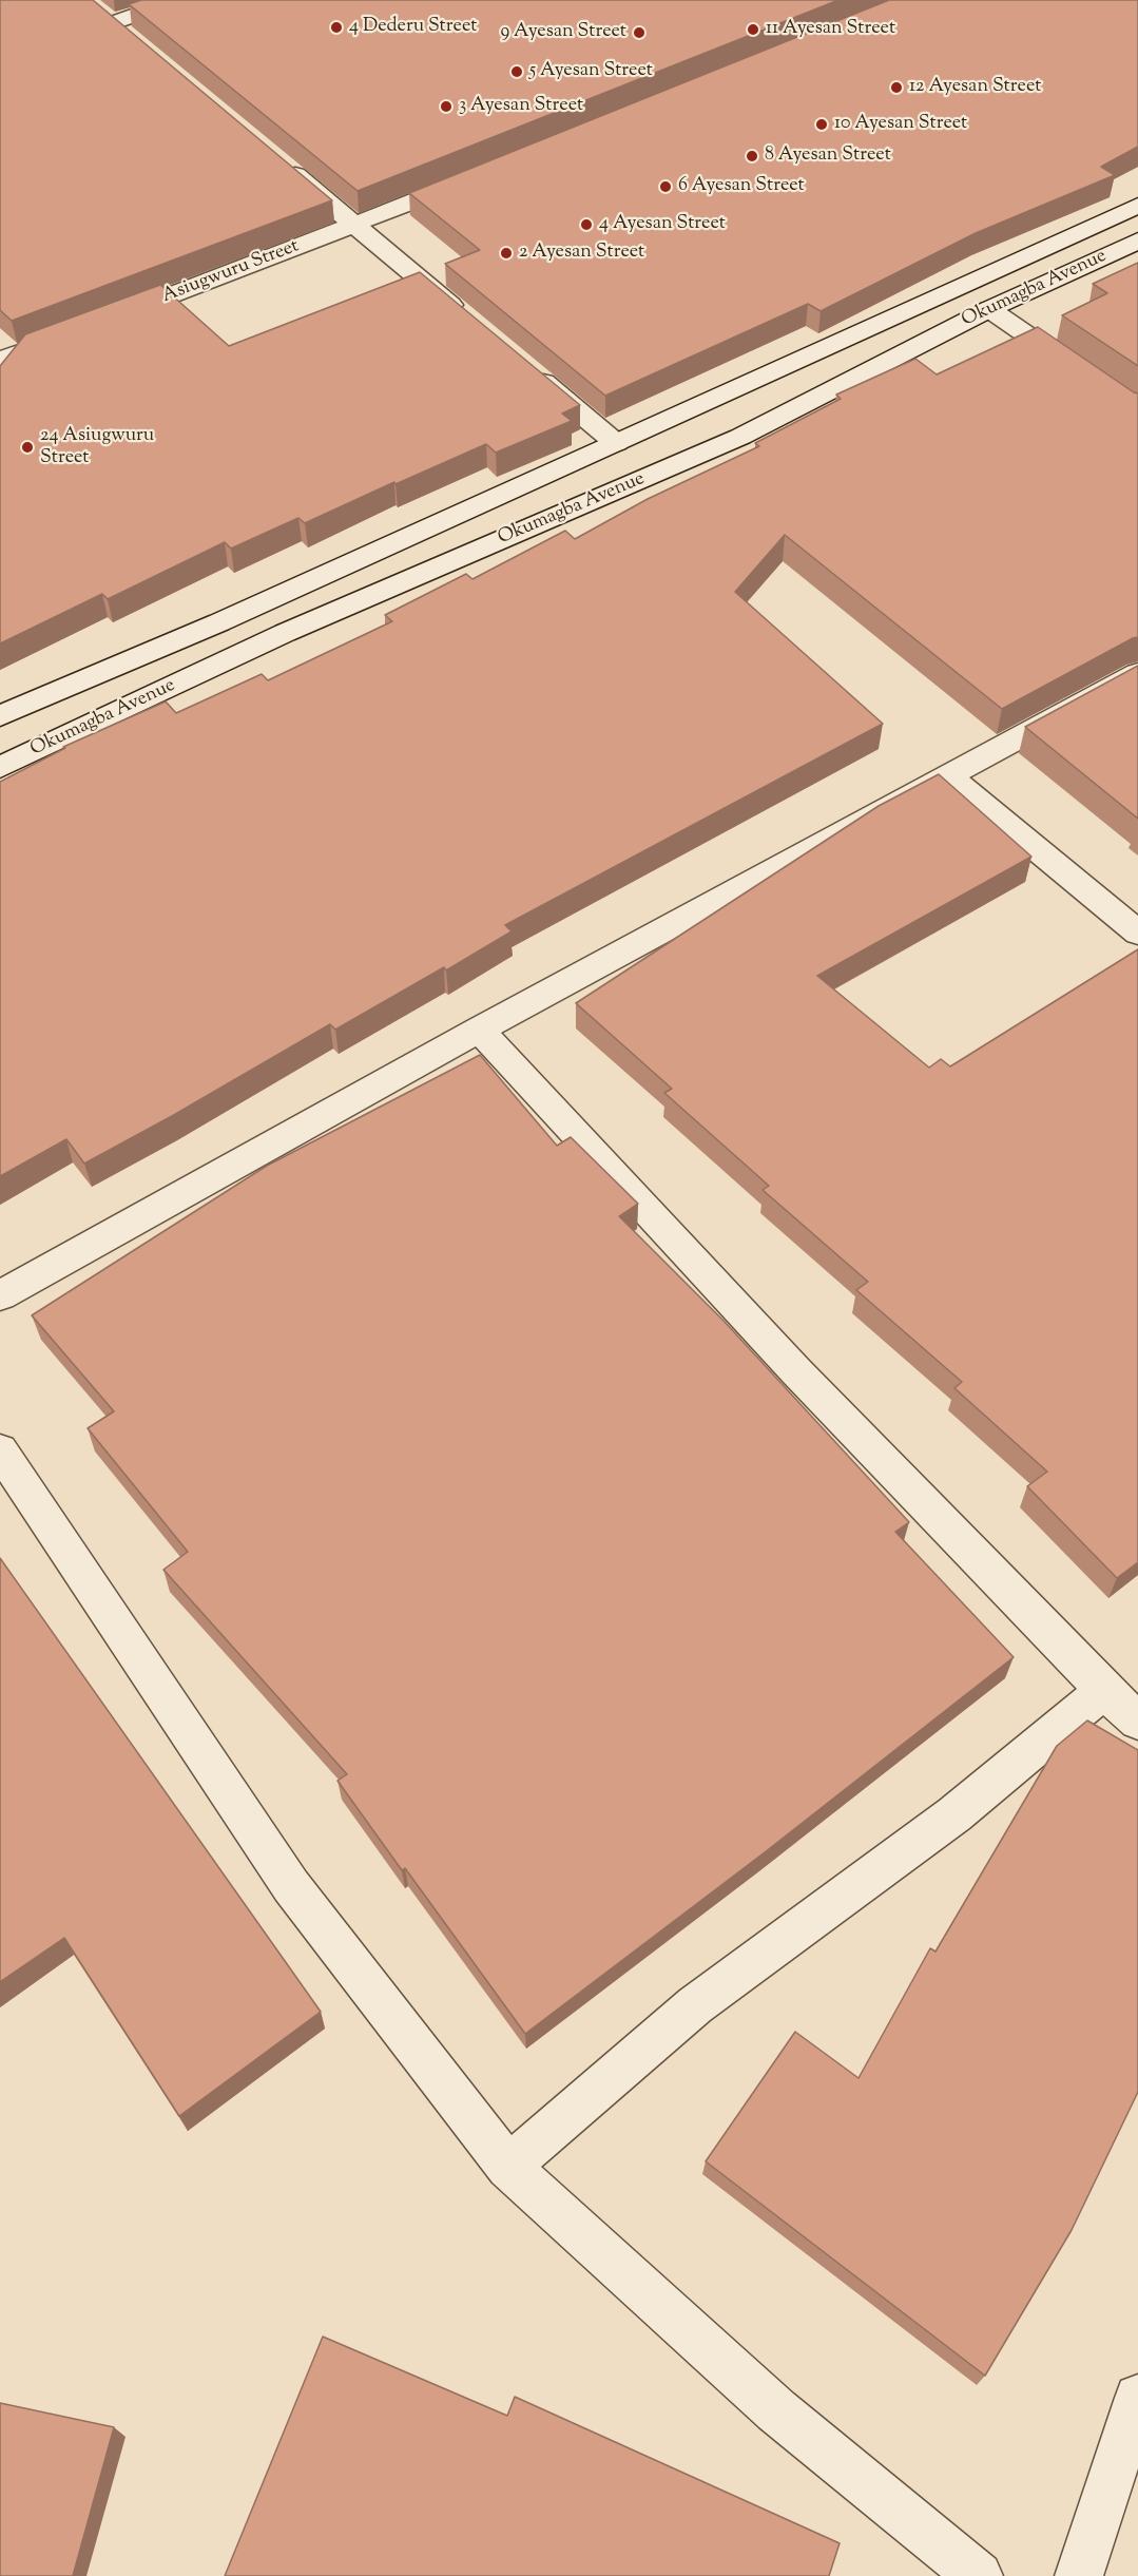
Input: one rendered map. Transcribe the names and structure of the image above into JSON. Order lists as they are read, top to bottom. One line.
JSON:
{"streets":{"street":["Asiugwuru Street","Okumagba Avenue"]},"places":["4 Dederu Street","11 Ayesan Street","9 Ayesan Street","5 Ayesan Street","12 Ayesan Street","3 Ayesan Street","10 Ayesan Street","8 Ayesan Street","6 Ayesan Street","4 Ayesan Street","2 Ayesan Street","24 Asiugwuru Street"]}
